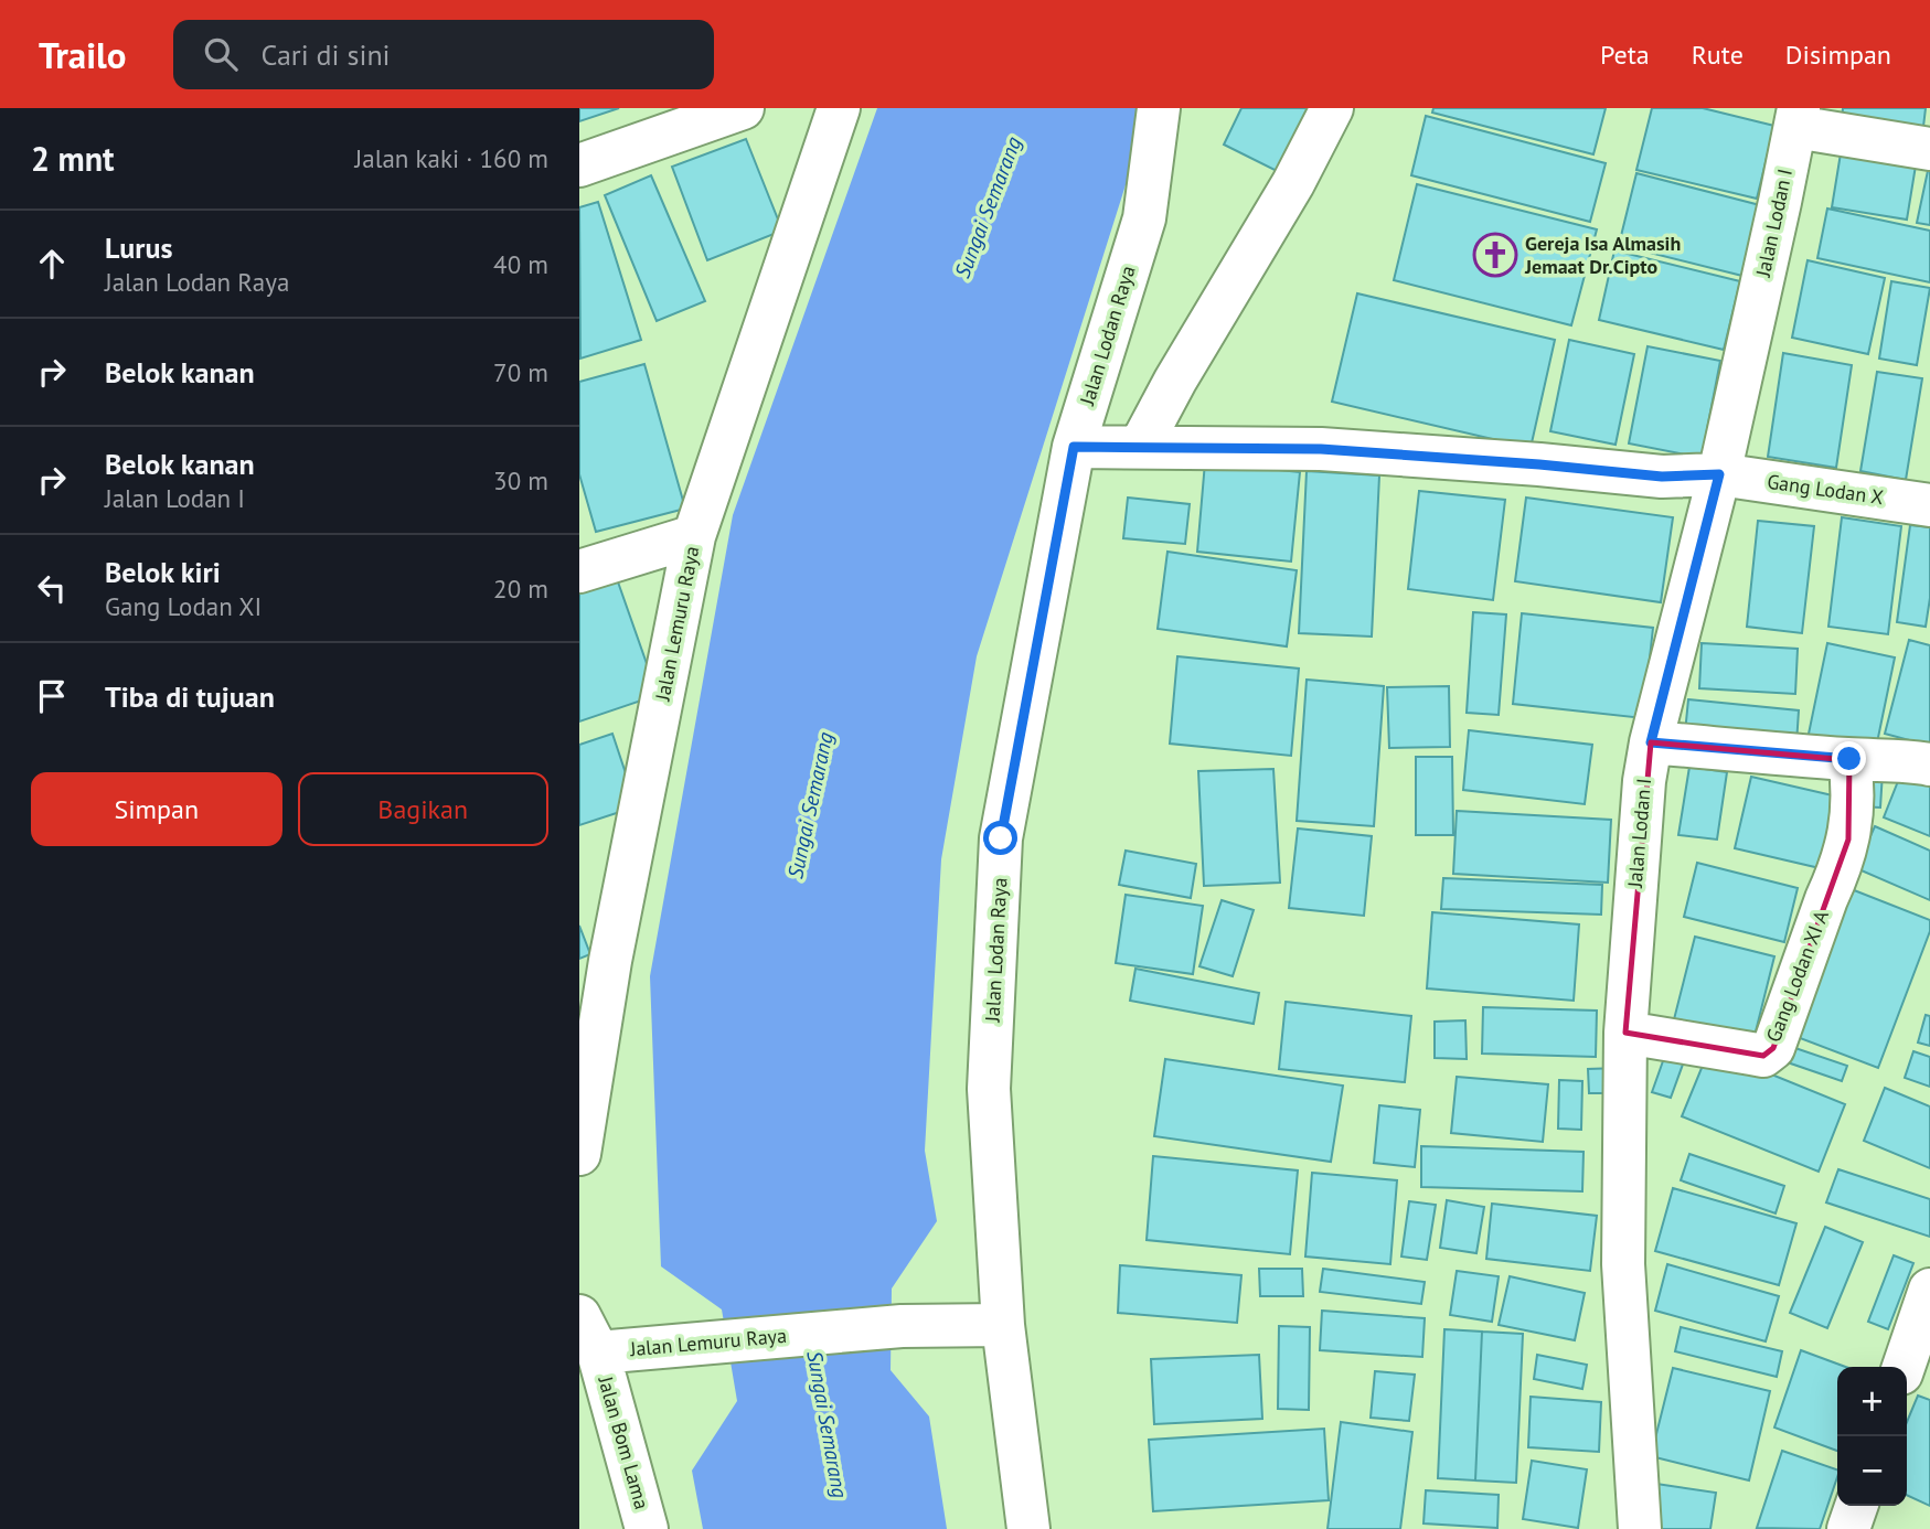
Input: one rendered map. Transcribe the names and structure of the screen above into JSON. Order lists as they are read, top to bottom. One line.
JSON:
{"streets":{"street":["Jalan Lodan I","Jalan Lodan Raya","Gang Lodan X","Jalan Lemuru Raya","Gang Lodan XI A","Jalan Bom Lama"]},"crossings":[["Jalan Lodan I","Gang Lodan X"],["Jalan Lodan I","Gang Lodan XI A"],["Jalan Lodan Raya","Gang Lodan X"],["Jalan Lodan Raya","Jalan Lemuru Raya"],["Jalan Lemuru Raya","Jalan Bom Lama"]],"water":["Sungai Semarang"],"places":{"church":["Gereja Isa Almasih Jemaat Dr.Cipto"]},"page":{"header":"Trailo","search":"Cari di sini","nav":["Peta","Rute","Disimpan"],"heading":["2 mnt","Jalan kaki · 160 m"],"list":[["Lurus","Jalan Lodan Raya","40 m"],["Belok kanan","70 m"],["Belok kanan","Jalan Lodan I","30 m"],["Belok kiri","Gang Lodan XI","20 m"],"Tiba di tujuan"],"buttons":["Simpan","Bagikan"],"map_buttons":["+","−"]}}
